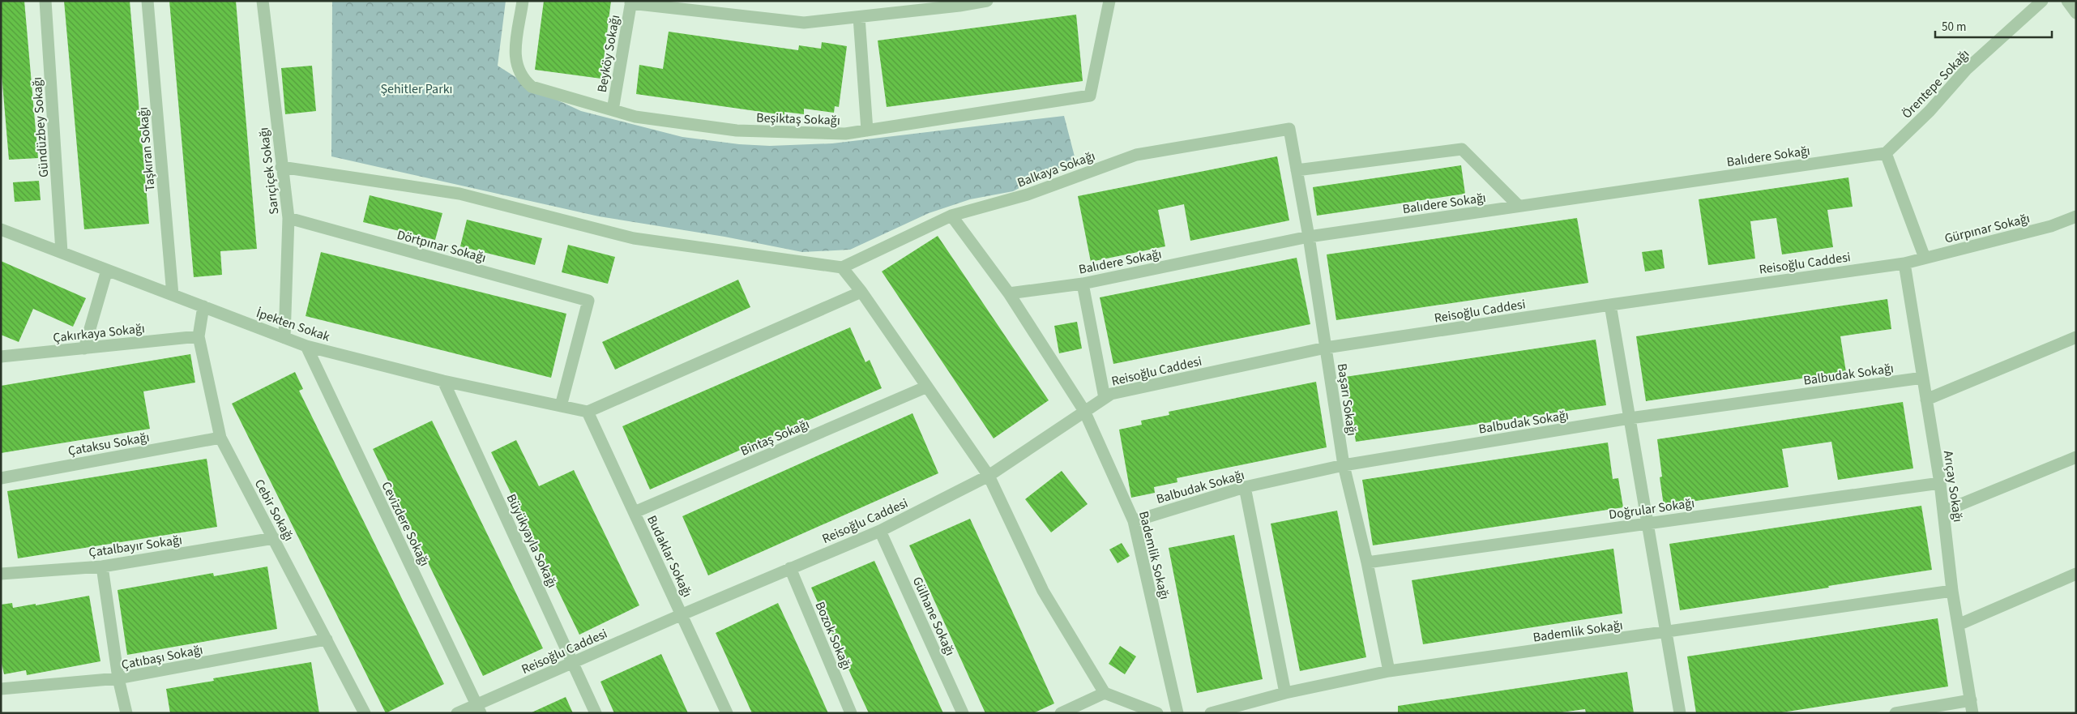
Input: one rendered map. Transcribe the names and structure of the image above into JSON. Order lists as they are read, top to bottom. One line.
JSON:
{"streets":{"street":["Beyköy Sokağı","Örentepe Sokağı","Beşiktaş Sokağı","Gündüzbey Sokağı","Taşkıran Sokağı","Balıdere Sokağı","Balkaya Sokağı","Sarıçiçek Sokağı","Gürpınar Sokağı","Dörtpınar Sokağı","Reisoğlu Caddesi","İpekten Sokak","Çakırkaya Sokağı","Balbudak Sokağı","Başarı Sokağı","Bintaş Sokağı","Çataksu Sokağı","Arıçay Sokağı","Doğrular Sokağı","Cebir Sokağı","Cevizdere Sokağı","Büyükyayla Sokağı","Çatalbayır Sokağı","Bademlik Sokağı","Budaklar Sokağı","Gülhane Sokağı","Bozok Sokağı","Çatıbaşı Sokağı"]},"crossings":[["Beyköy Sokağı","Beşiktaş Sokağı"],["Örentepe Sokağı","Balıdere Sokağı"],["Gündüzbey Sokağı","İpekten Sokak"],["Taşkıran Sokağı","İpekten Sokak"],["Balıdere Sokağı","Başarı Sokağı"],["Balıdere Sokağı","Bademlik Sokağı"],["Balkaya Sokağı","Başarı Sokağı"],["Balkaya Sokağı","Bademlik Sokağı"],["Sarıçiçek Sokağı","Dörtpınar Sokağı"],["Sarıçiçek Sokağı","İpekten Sokak"],["Gürpınar Sokağı","Reisoğlu Caddesi"],["Gürpınar Sokağı","Arıçay Sokağı"],["Dörtpınar Sokağı","İpekten Sokak"],["Reisoğlu Caddesi","Başarı Sokağı"],["Reisoğlu Caddesi","Arıçay Sokağı"],["Reisoğlu Caddesi","Cevizdere Sokağı"],["Reisoğlu Caddesi","Büyükyayla Sokağı"],["Reisoğlu Caddesi","Bademlik Sokağı"],["Reisoğlu Caddesi","Budaklar Sokağı"],["Reisoğlu Caddesi","Gülhane Sokağı"],["Reisoğlu Caddesi","Bozok Sokağı"],["İpekten Sokak","Cebir Sokağı"],["İpekten Sokak","Cevizdere Sokağı"],["İpekten Sokak","Büyükyayla Sokağı"],["İpekten Sokak","Budaklar Sokağı"],["Çakırkaya Sokağı","Cebir Sokağı"],["Balbudak Sokağı","Başarı Sokağı"],["Balbudak Sokağı","Arıçay Sokağı"],["Balbudak Sokağı","Bademlik Sokağı"],["Başarı Sokağı","Doğrular Sokağı"],["Başarı Sokağı","Bademlik Sokağı"],["Bintaş Sokağı","Budaklar Sokağı"],["Çataksu Sokağı","Cebir Sokağı"],["Arıçay Sokağı","Doğrular Sokağı"],["Arıçay Sokağı","Bademlik Sokağı"],["Cebir Sokağı","Çatalbayır Sokağı"],["Cebir Sokağı","Çatıbaşı Sokağı"]],"parks":["Şehitler Parkı"],"scale_bar":"50 m"}
